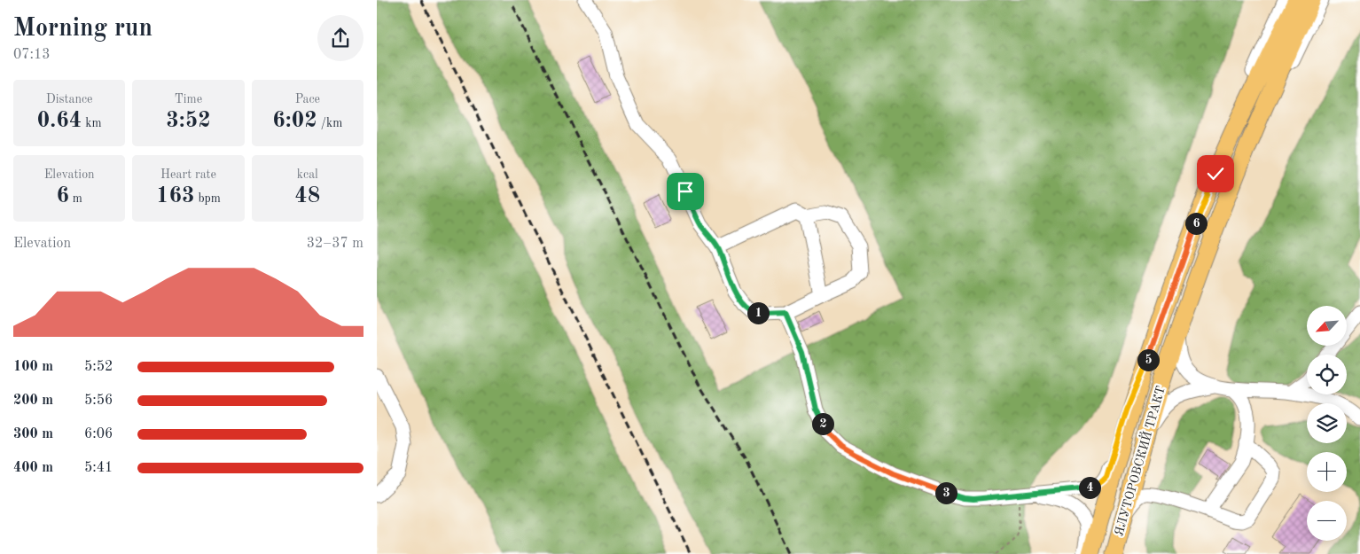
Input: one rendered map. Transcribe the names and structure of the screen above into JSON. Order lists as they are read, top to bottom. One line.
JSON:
{"streets":{"main road":["ЯЛУТОРОВСКИЙ ТРАКТ"]},"north":"bottom left","page":{"heading":["Morning run","07:13"],"stats":[["Distance","0.64 km"],["Time","3:52"],["Pace","6:02 /km"],["Elevation","6 m"],["Heart rate","163 bpm"],["kcal","48"]],"pins":["6","1","5","2","4","3"],"chart":["Elevation","32–37 m"],"map_buttons":["+","−"],"list":[{"name":"100 m","note":"5:52"},{"name":"200 m","note":"5:56"},{"name":"300 m","note":"6:06"},{"name":"400 m","note":"5:41"}]}}
